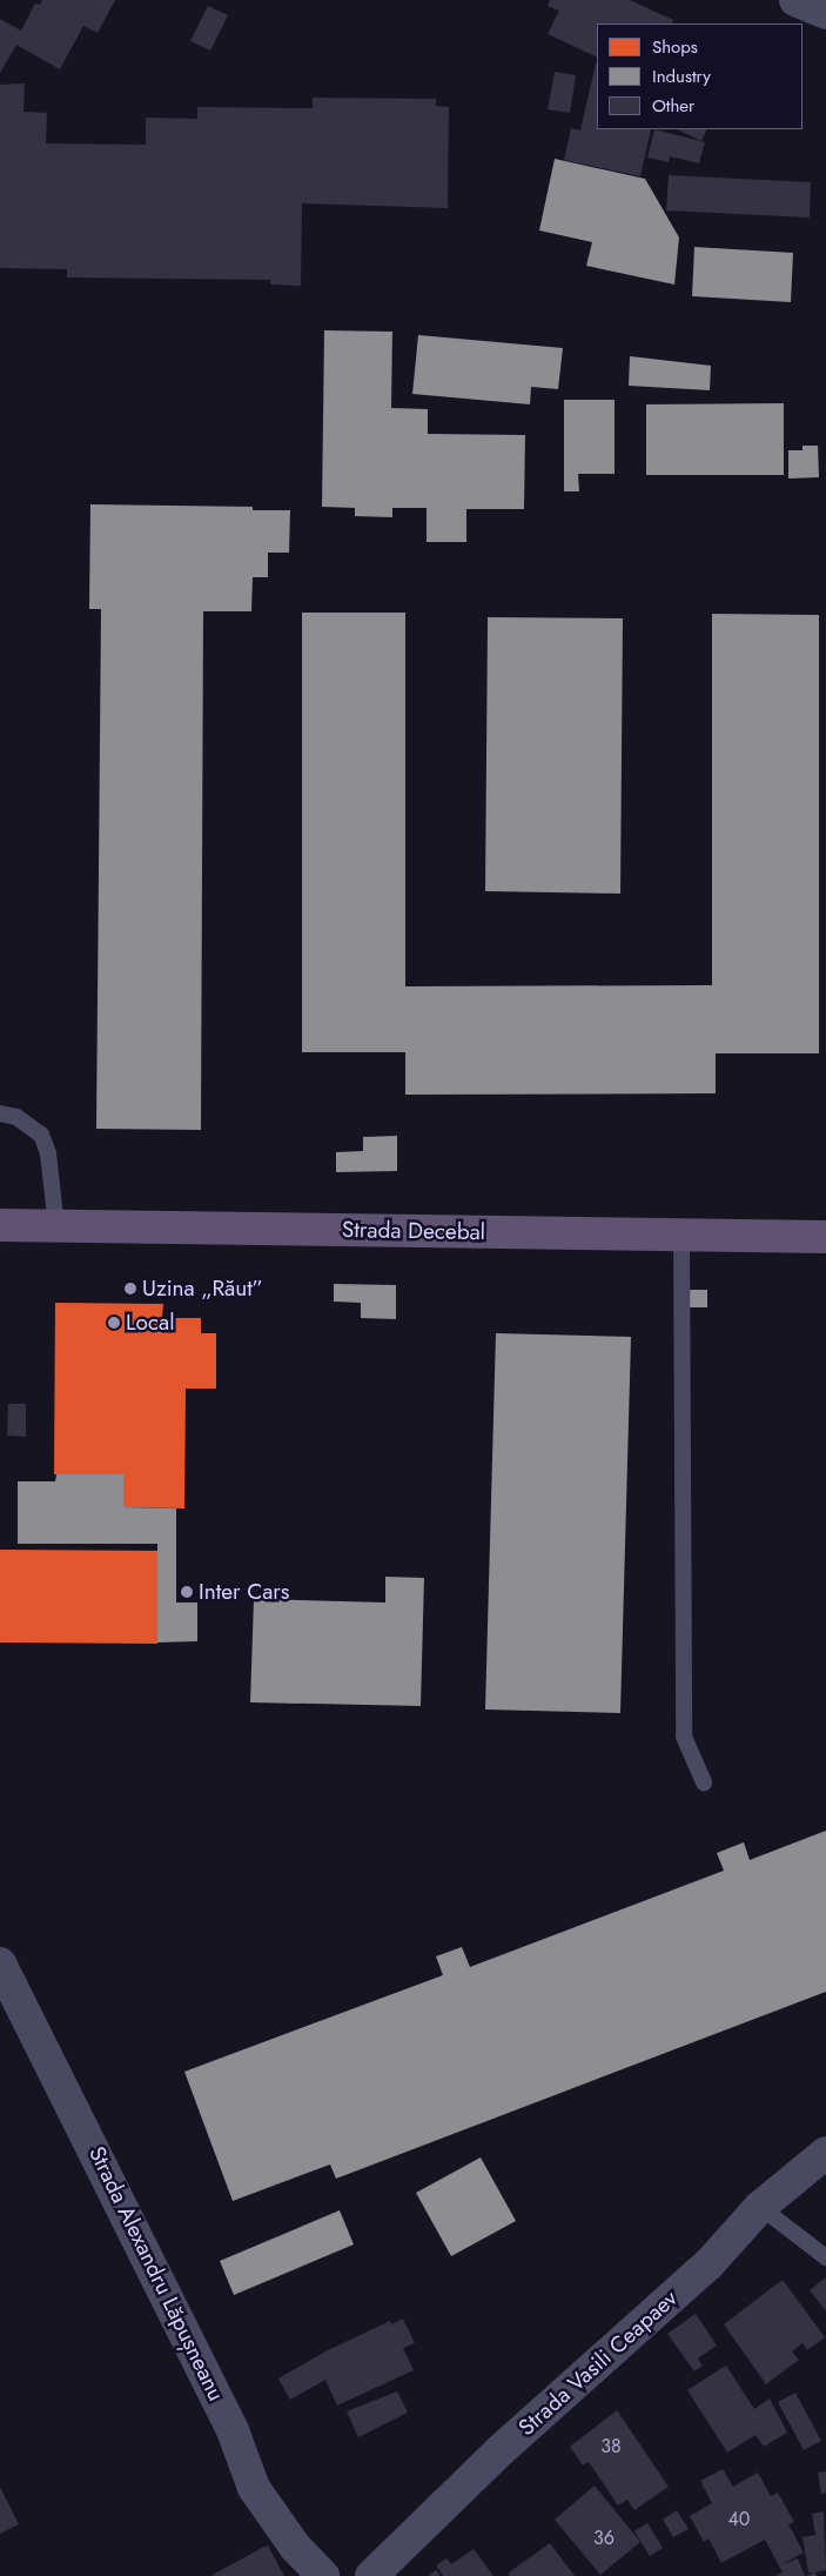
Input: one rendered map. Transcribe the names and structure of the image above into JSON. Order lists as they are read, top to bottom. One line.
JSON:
{"streets":{"main road":["Strada Decebal"],"street":["Strada Alexandru Lăpușneanu","Strada Vasili Ceapaev"]},"places":["Uzina „Răut”","Local","Inter Cars"],"house_numbers":["38","40","36"],"legend":["Shops","Industry","Other"]}
